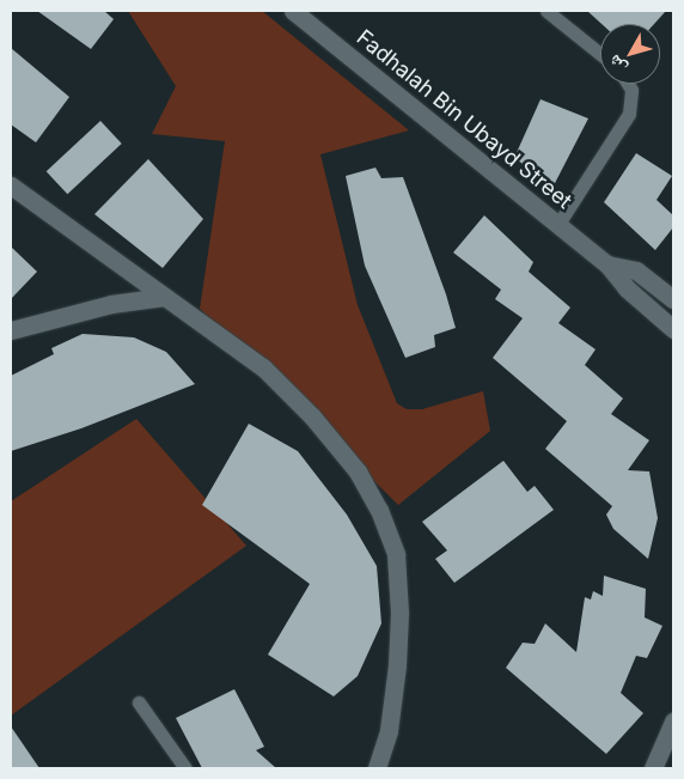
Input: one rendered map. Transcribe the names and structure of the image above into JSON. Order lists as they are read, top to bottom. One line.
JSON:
{"streets":{"street":["Fadhalah Bin Ubayd Street"]},"north":"bottom left"}
